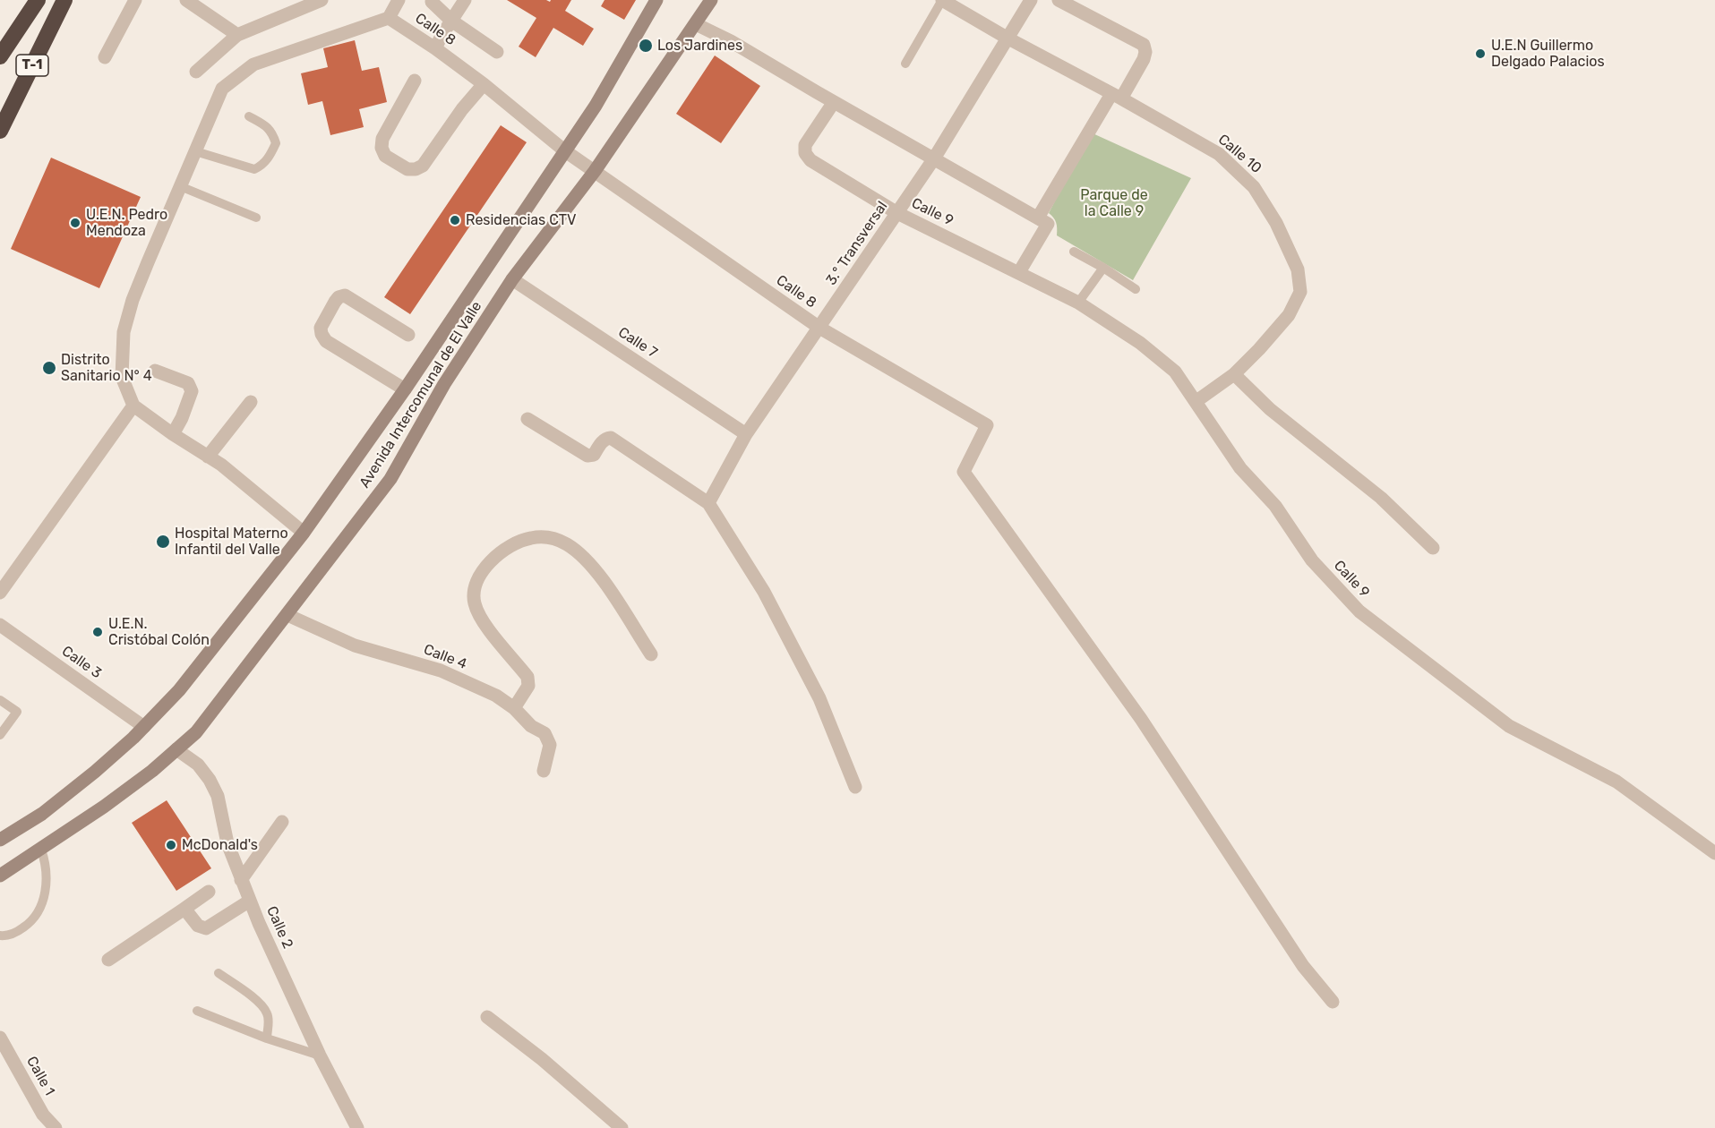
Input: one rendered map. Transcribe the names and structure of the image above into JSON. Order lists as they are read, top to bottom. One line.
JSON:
{"streets":{"highway":["T-1"],"main road":["Avenida Intercomunal de El Valle"],"street":["Calle 8","Calle 10","Calle 9","3.° Transversal","Calle 7","Calle 4","Calle 3","Calle 2","Calle 1"]},"crossings":[["Calle 8","3.° Transversal"],["Calle 8","Avenida Intercomunal de El Valle"],["Calle 10","Calle 9"],["Calle 10","3.° Transversal"],["Calle 9","3.° Transversal"],["3.° Transversal","Calle 7"],["Calle 7","Avenida Intercomunal de El Valle"],["Avenida Intercomunal de El Valle","Calle 4"],["Avenida Intercomunal de El Valle","Calle 3"],["Avenida Intercomunal de El Valle","Calle 2"]],"parks":["Parque de la Calle 9"],"places":["Los Jardines","U.E.N Guillermo Delgado Palacios","Residencias CTV","U.E.N. Pedro Mendoza","Distrito Sanitario N° 4","Hospital Materno Infantil del Valle","U.E.N. Cristóbal Colón","McDonald's"]}
